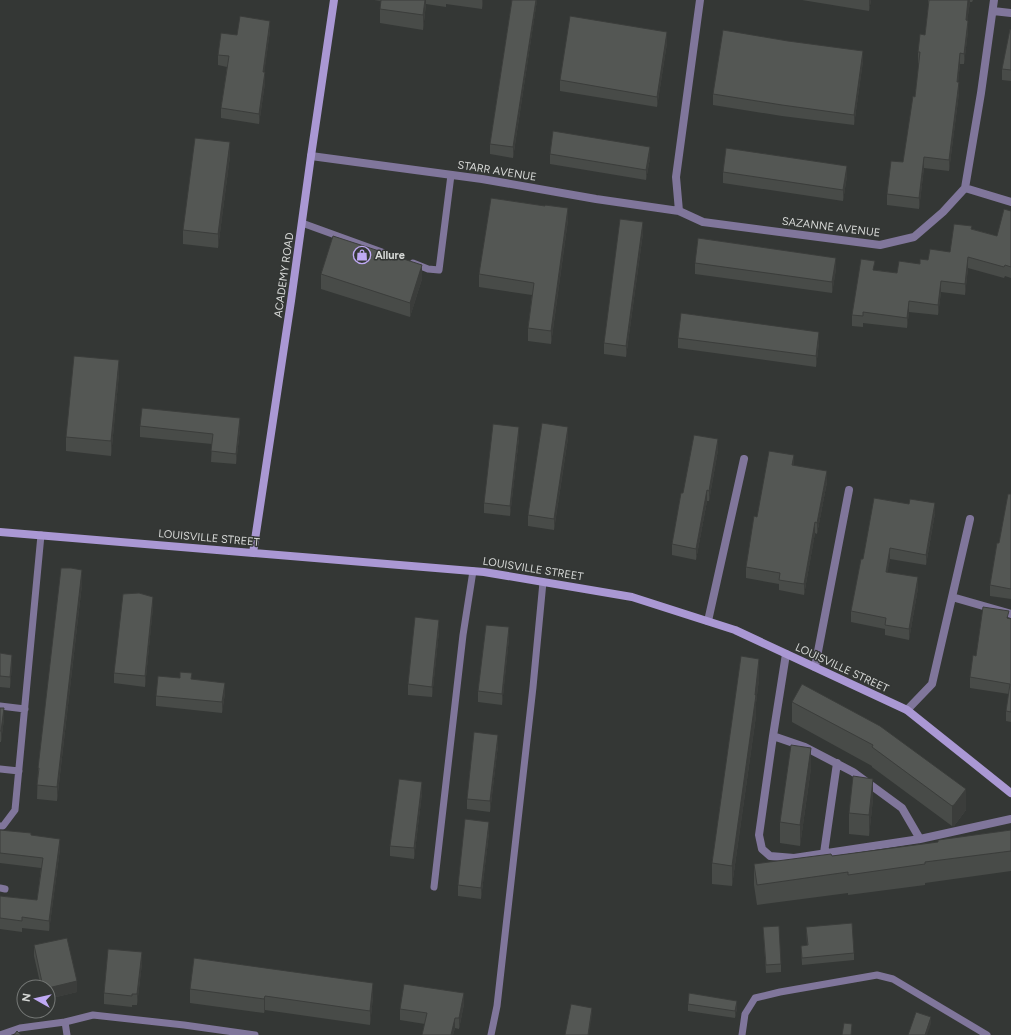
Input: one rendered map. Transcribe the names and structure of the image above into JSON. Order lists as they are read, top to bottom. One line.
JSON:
{"streets":{"main road":["ACADEMY ROAD","LOUISVILLE STREET"],"street":["STARR AVENUE","SAZANNE AVENUE"]},"crossings":[["STARR AVENUE","SAZANNE AVENUE"],["STARR AVENUE","ACADEMY ROAD"],["ACADEMY ROAD","LOUISVILLE STREET"]],"places":{"shop":["Allure"]},"north":"left"}
